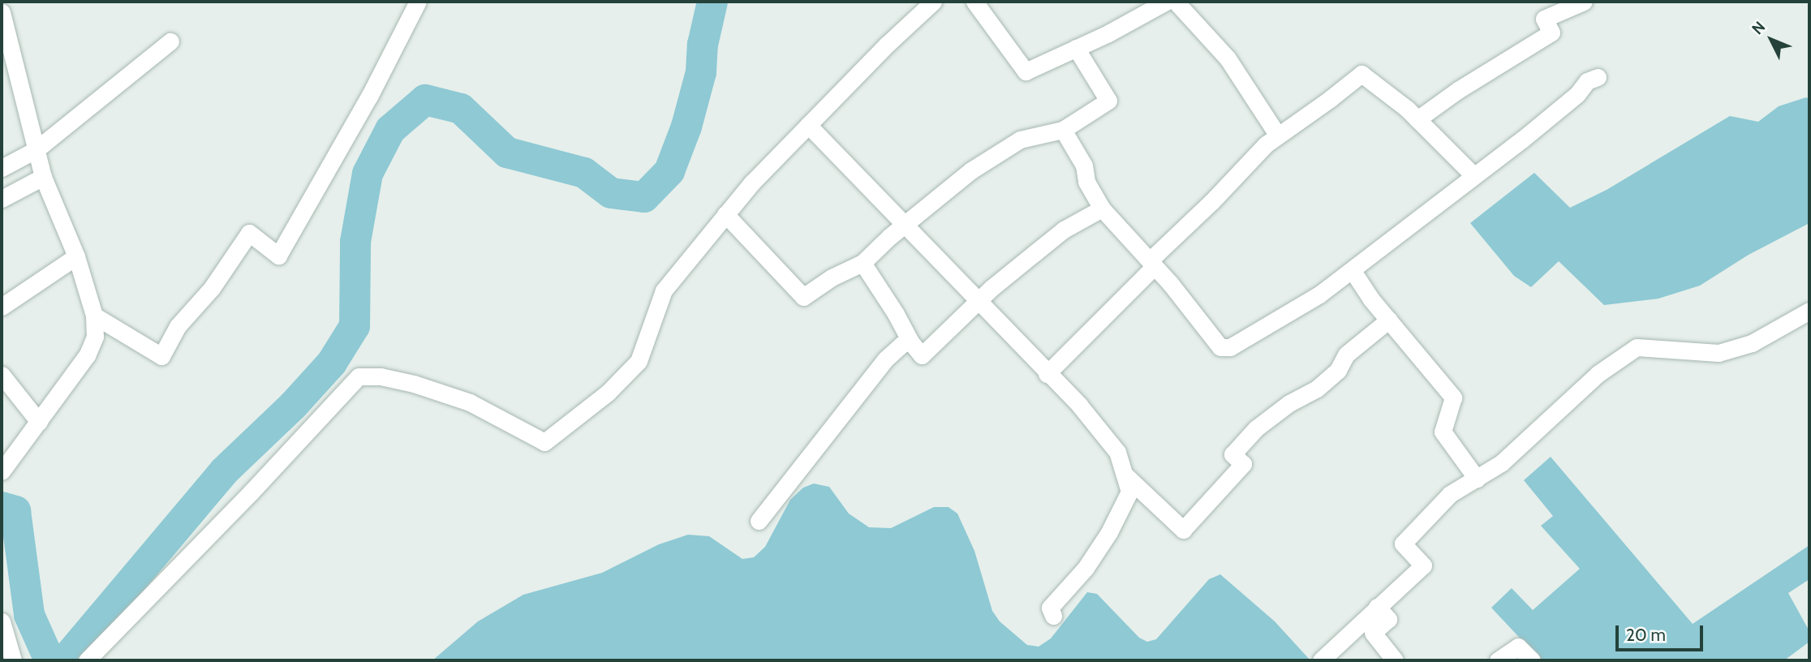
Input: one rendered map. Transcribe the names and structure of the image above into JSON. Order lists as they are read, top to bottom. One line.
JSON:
{"scale_bar":"20 m","north":"top left"}
